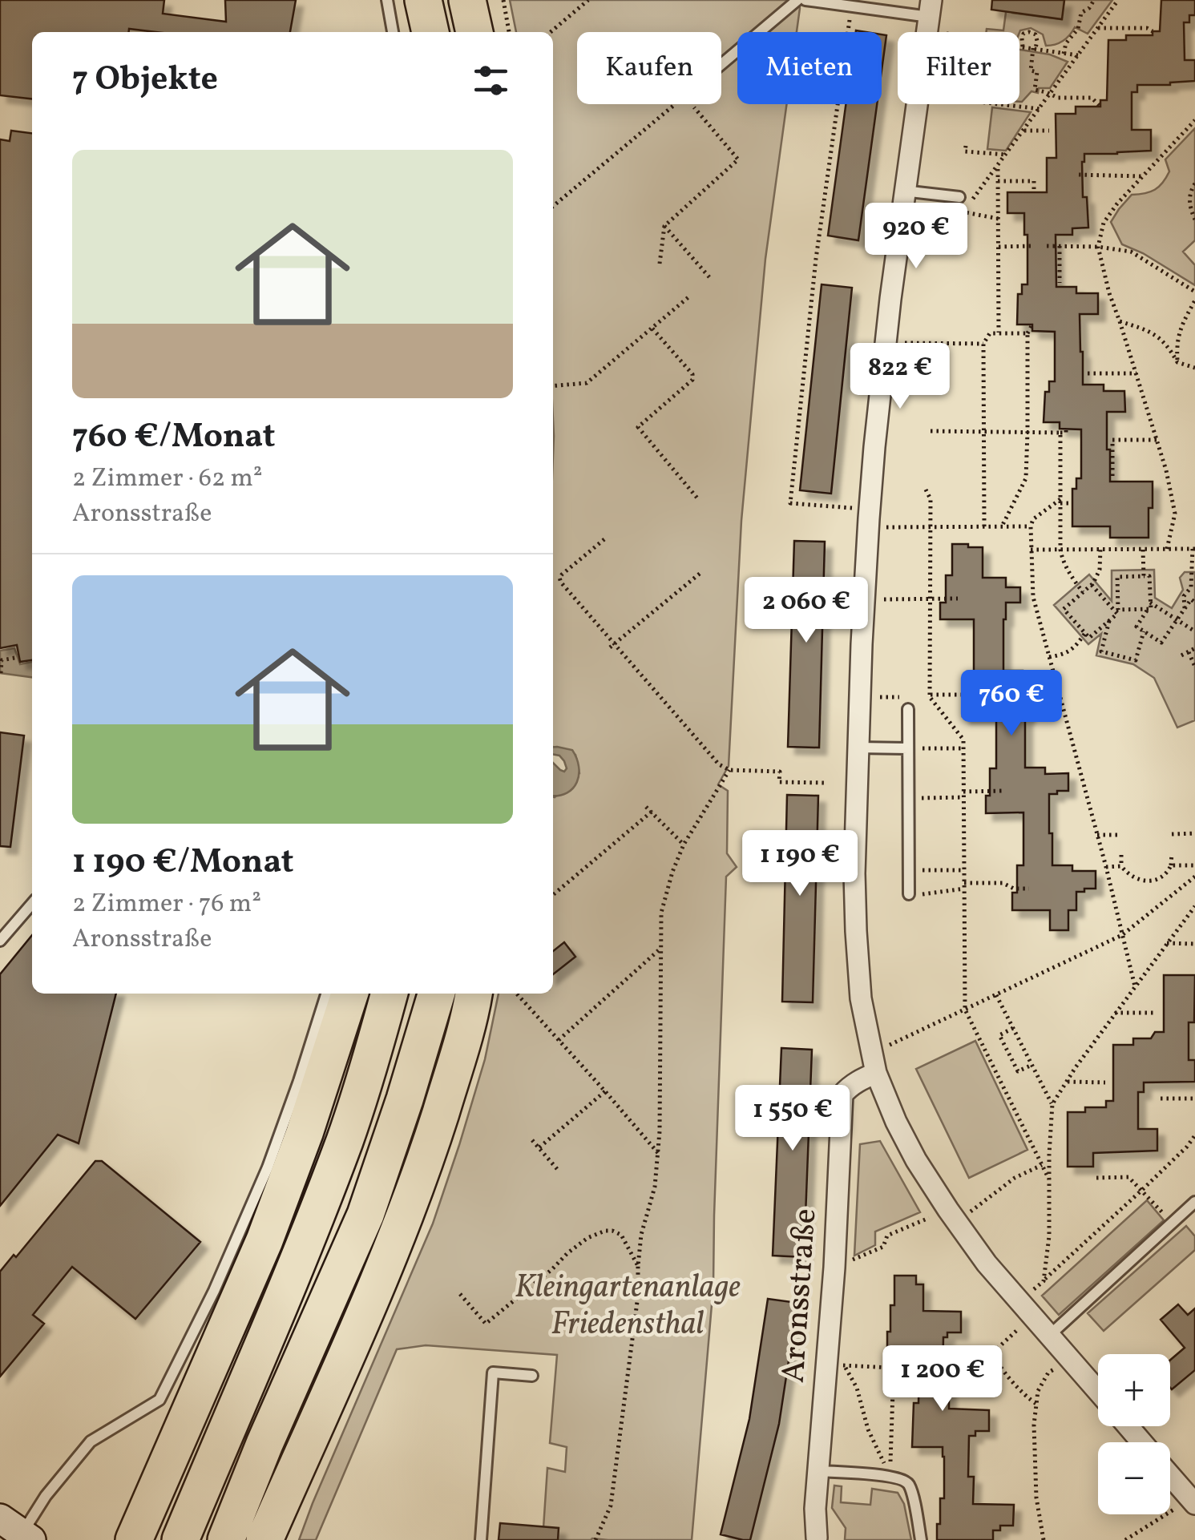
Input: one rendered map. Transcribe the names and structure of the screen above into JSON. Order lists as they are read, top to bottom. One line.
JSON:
{"streets":{"street":["Aronsstraße"]},"parks":["Kleingartenanlage Friedensthal"],"page":{"chip":["Kaufen","Mieten","Filter"],"heading":"7 Objekte","list":[{"name":"760 €/Monat","note":"2 Zimmer · 62 m² · Aronsstraße"},{"name":"1 190 €/Monat","note":"2 Zimmer · 76 m² · Aronsstraße"}],"price":["920 €","822 €","2 060 €","760 €","1 190 €","1 550 €","1 200 €"],"map_buttons":["+","−"]}}
